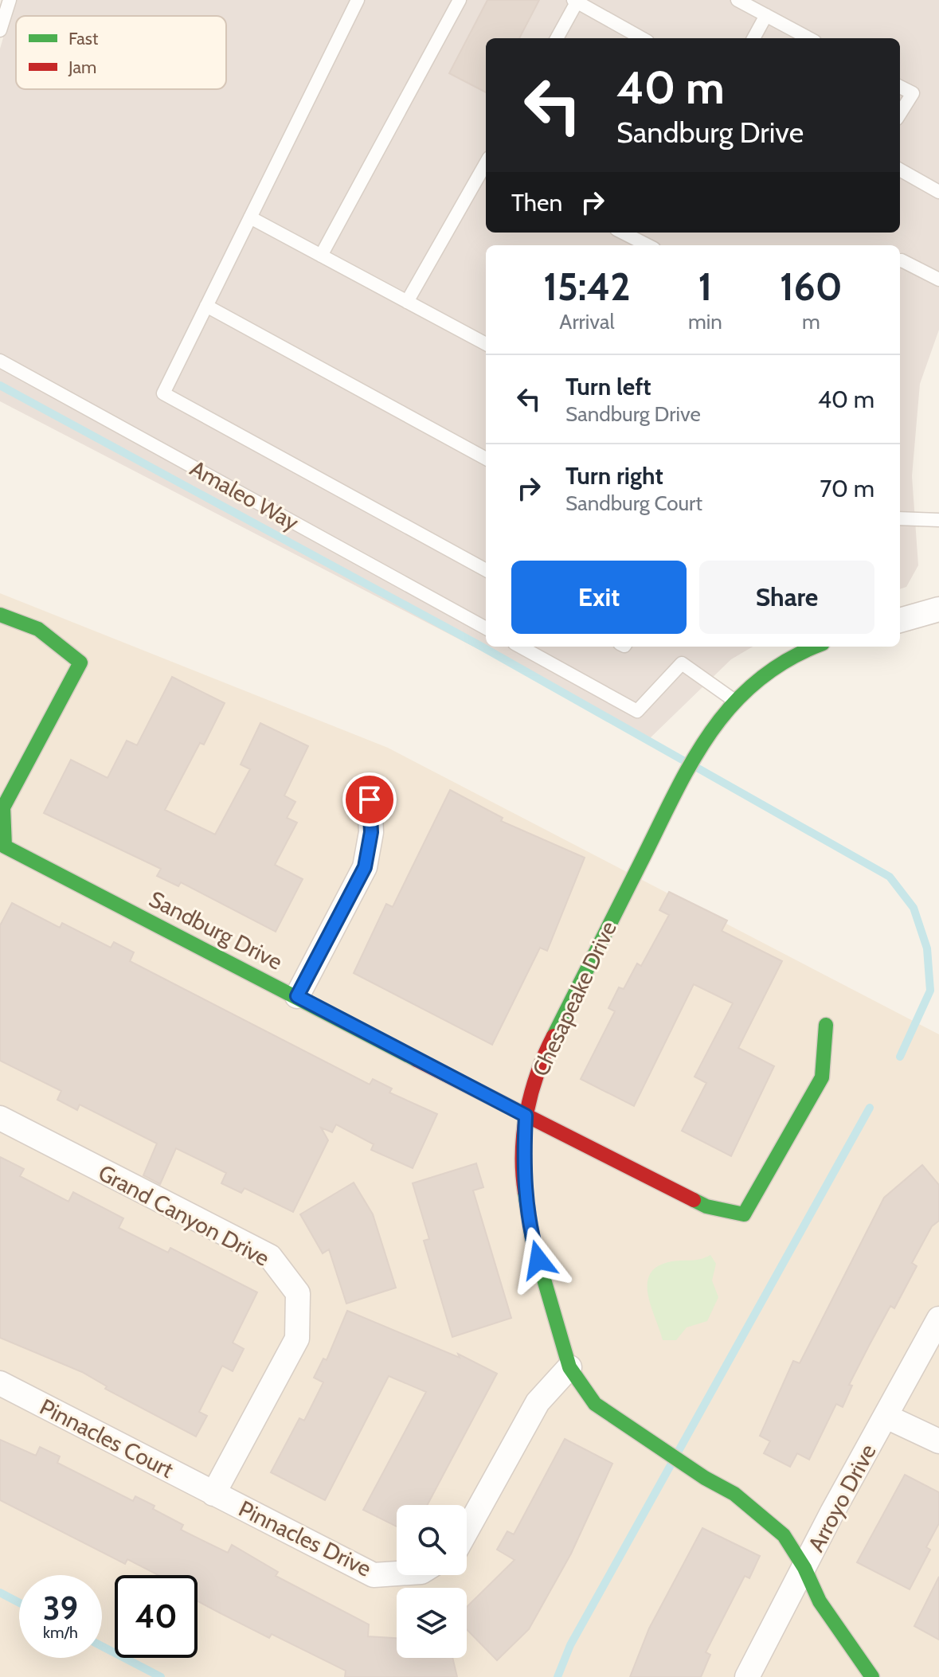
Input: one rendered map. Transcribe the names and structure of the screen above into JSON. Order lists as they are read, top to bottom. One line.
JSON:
{"streets":{"street":["Sandburg Drive","Chesapeake Drive","Grand Canyon Drive","Pinnacles Court","Arroyo Drive","Pinnacles Drive"],"lane":["Amaleo Way"]},"crossings":[["Sandburg Drive","Chesapeake Drive"],["Chesapeake Drive","Arroyo Drive"],["Grand Canyon Drive","Pinnacles Court"],["Grand Canyon Drive","Pinnacles Drive"],["Pinnacles Court","Pinnacles Drive"]],"legend":["Fast","Jam"],"page":{"turn":["40 m","Sandburg Drive"],"then":"Then","eta":["15:42","Arrival","1","min","160","m"],"list":[{"name":"Turn left","note":"Sandburg Drive","value":"40 m"},{"name":"Turn right","note":"Sandburg Court","value":"70 m"}],"buttons":["Exit","Share"],"speed":"39 km/h","limit":"40"}}
